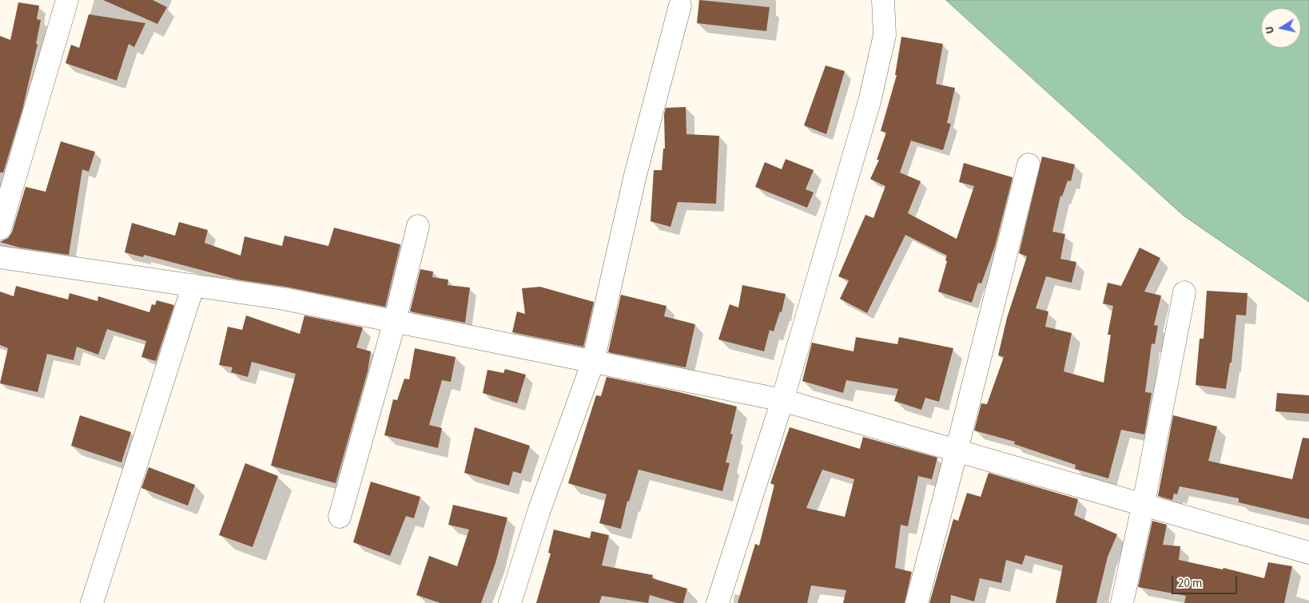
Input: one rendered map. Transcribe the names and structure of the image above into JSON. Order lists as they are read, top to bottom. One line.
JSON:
{"scale_bar":"20 m","north":"left"}
